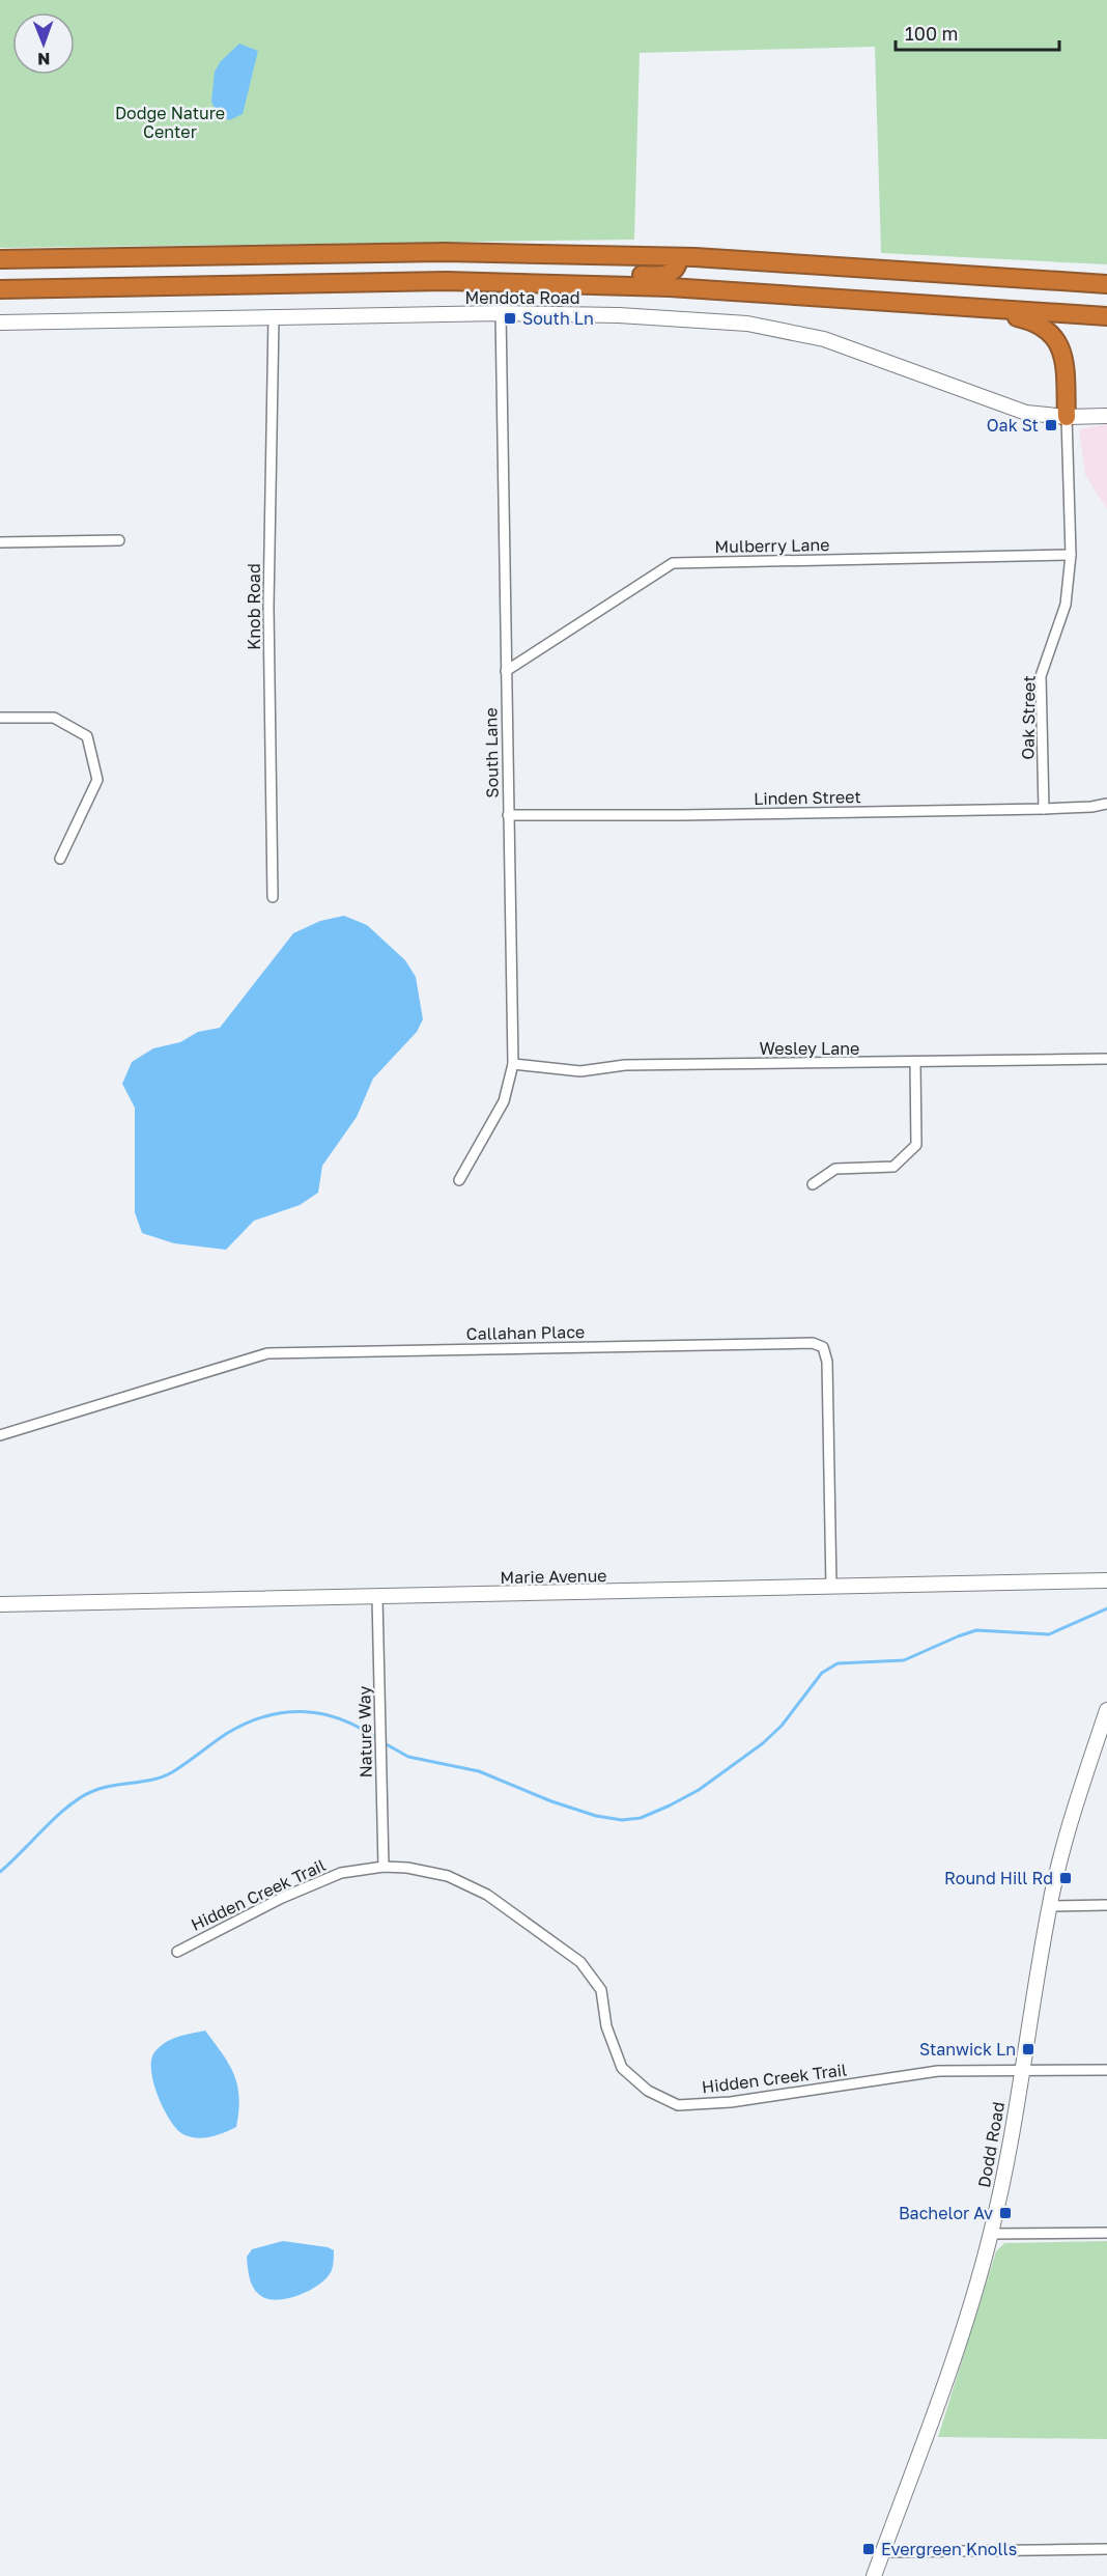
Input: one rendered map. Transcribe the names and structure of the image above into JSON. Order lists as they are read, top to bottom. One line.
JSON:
{"streets":{"street":["Mendota Road","Mulberry Lane","Knob Road","Oak Street","South Lane","Linden Street","Wesley Lane","Callahan Place","Marie Avenue","Nature Way","Hidden Creek Trail","Dodd Road"]},"crossings":[["Mendota Road","Knob Road"],["Mendota Road","Oak Street"],["Mendota Road","South Lane"],["Mulberry Lane","Oak Street"],["Mulberry Lane","South Lane"],["Oak Street","Linden Street"],["South Lane","Linden Street"],["South Lane","Wesley Lane"],["Callahan Place","Marie Avenue"],["Marie Avenue","Nature Way"],["Nature Way","Hidden Creek Trail"],["Hidden Creek Trail","Dodd Road"]],"parks":["Dodge Nature Center"],"places":{"transit":["South Ln","Oak St","Round Hill Rd","Stanwick Ln","Bachelor Av","Evergreen Knolls"]},"scale_bar":"100 m","north":"bottom"}
